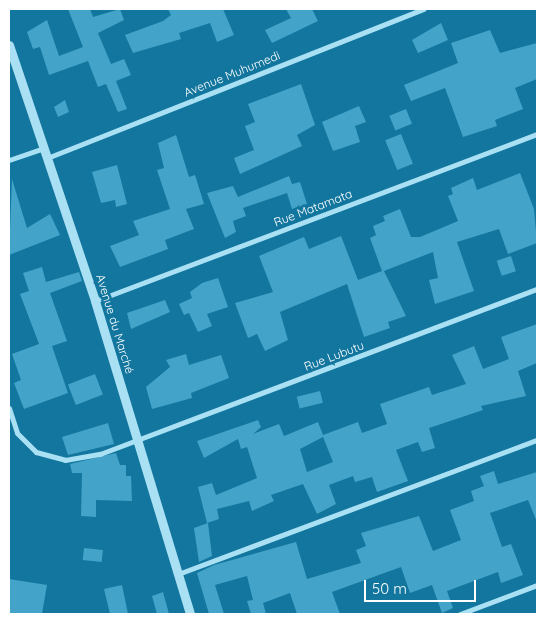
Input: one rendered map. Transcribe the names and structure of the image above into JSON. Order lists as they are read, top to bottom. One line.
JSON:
{"streets":{"street":["Avenue Muhumedi","Rue Matamata","Avenue du Marché","Rue Lubutu"]},"crossings":[["Avenue Muhumedi","Avenue du Marché"],["Rue Matamata","Avenue du Marché"],["Avenue du Marché","Rue Lubutu"]],"scale_bar":"50 m"}
